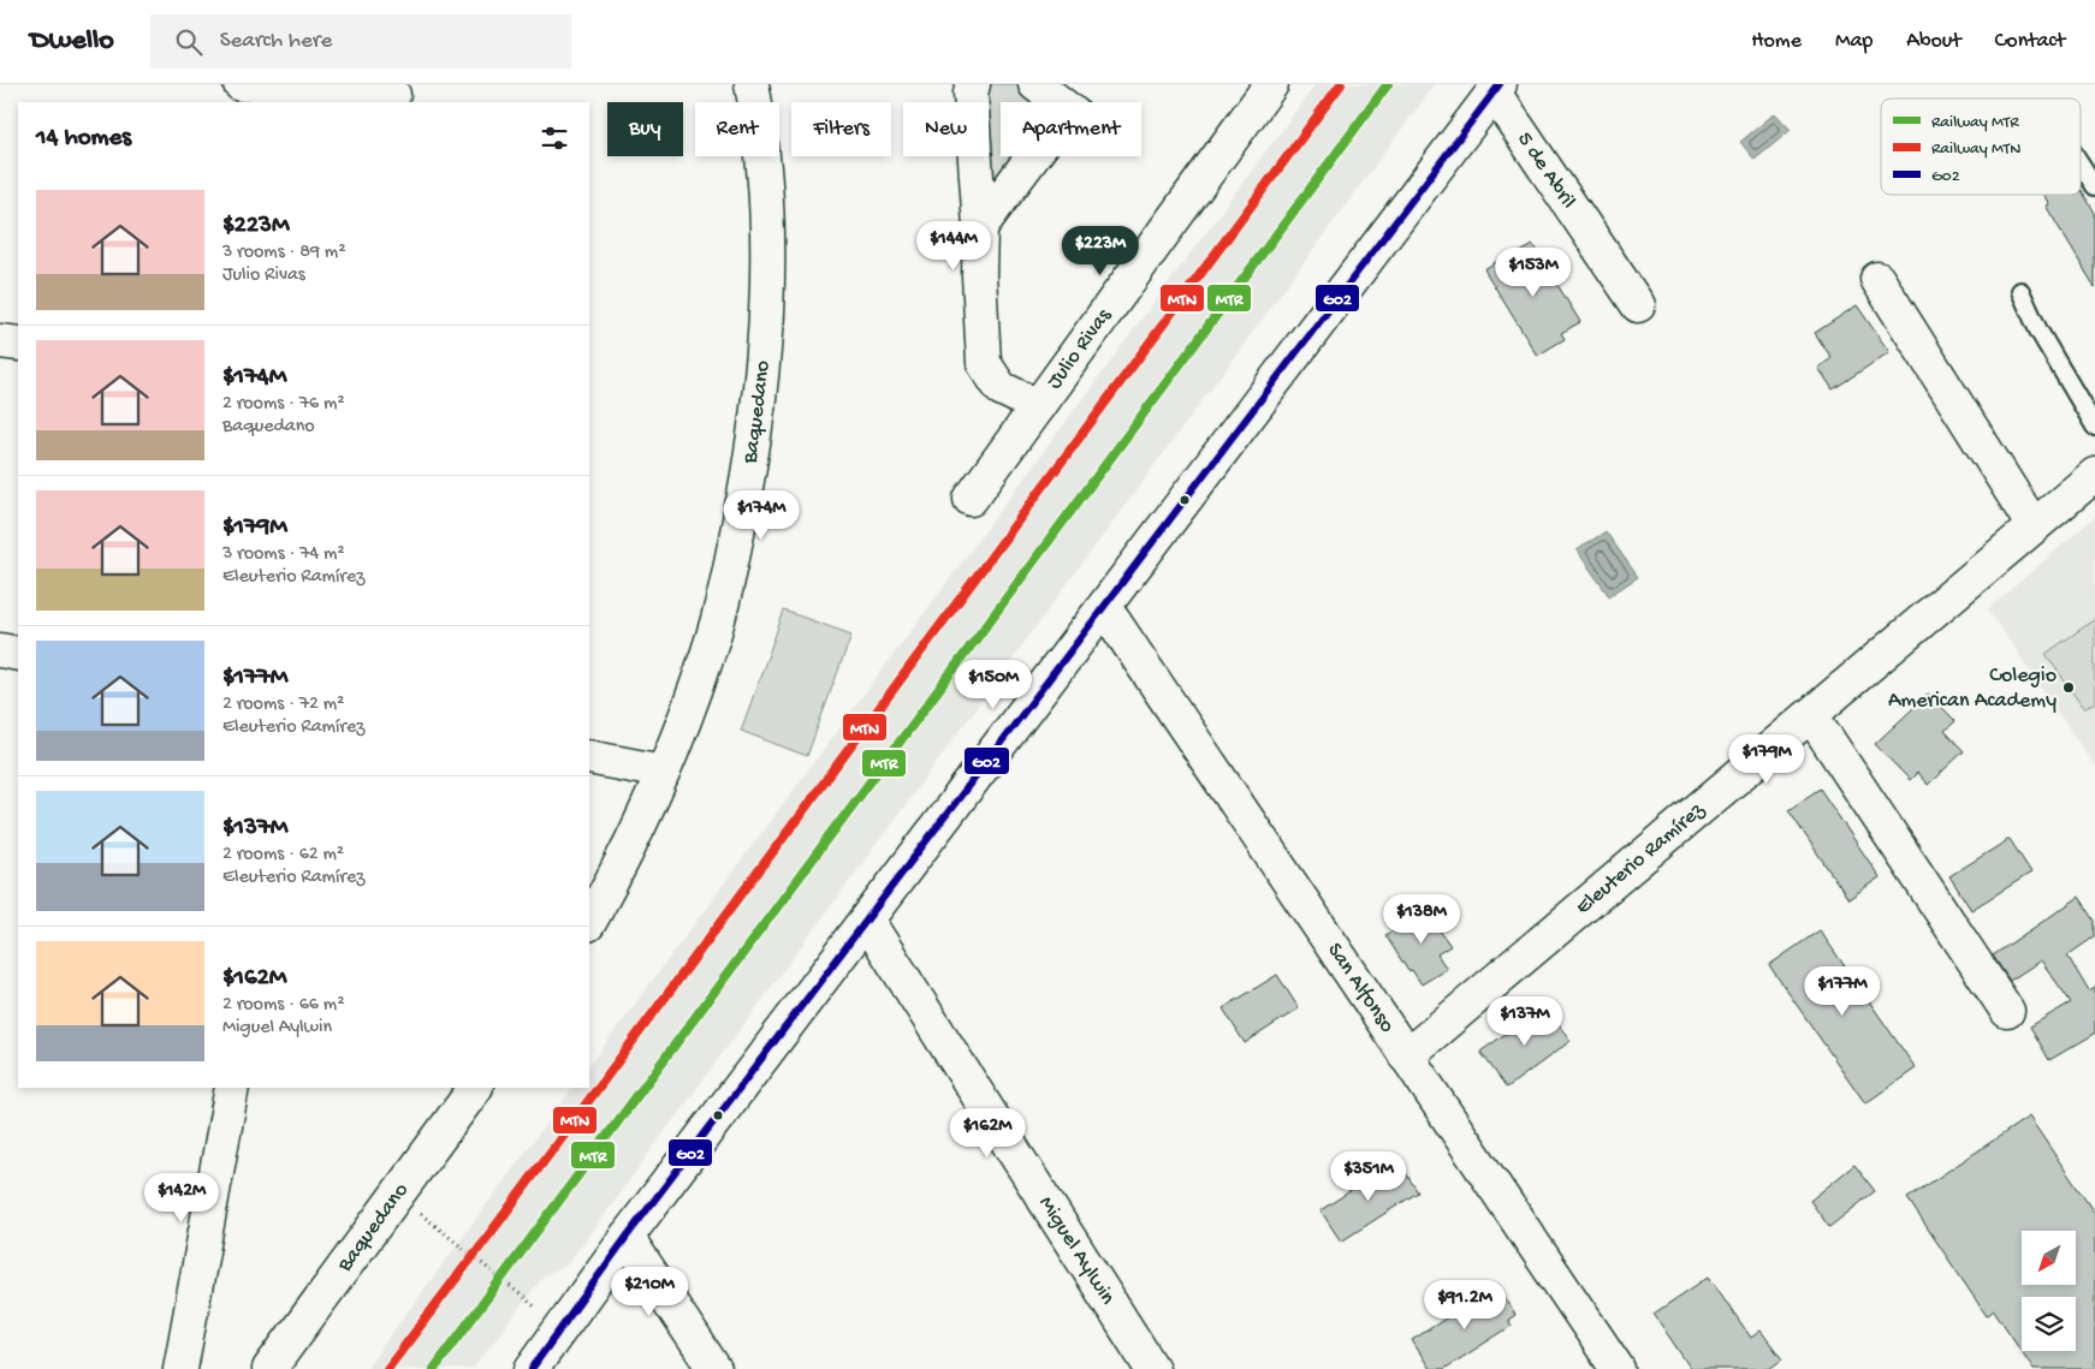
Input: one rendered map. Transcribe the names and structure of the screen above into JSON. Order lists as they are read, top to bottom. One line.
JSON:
{"streets":{"street":["5 de Abril","Julio Rivas","Baquedano","Eleuterio Ramírez","San Alfonso","Miguel Aylwin"]},"crossings":[["Eleuterio Ramírez","San Alfonso"]],"places":["Colegio American Academy"],"lines":["rail line MTR","rail line MTN","transit line G02"],"legend":["Railway MTR","Railway MTN","G02"],"north":"bottom left","page":{"header":"Dwello","search":"Search here","nav":["Home","Map","About","Contact"],"chip":["Buy","Rent","Filters","New","Apartment"],"heading":"14 homes","list":[{"name":"$223M","note":"3 rooms · 89 m² · Julio Rivas"},{"name":"$174M","note":"2 rooms · 76 m² · Baquedano"},{"name":"$179M","note":"3 rooms · 74 m² · Eleuterio Ramírez"},{"name":"$177M","note":"2 rooms · 72 m² · Eleuterio Ramírez"},{"name":"$137M","note":"2 rooms · 62 m² · Eleuterio Ramírez"},{"name":"$162M","note":"2 rooms · 66 m² · Miguel Aylwin"}],"price":["$144M","$223M","$153M","$174M","$150M","$179M","$138M","$177M","$137M","$162M","$351M","$142M","$210M","$91.2M"]}}
